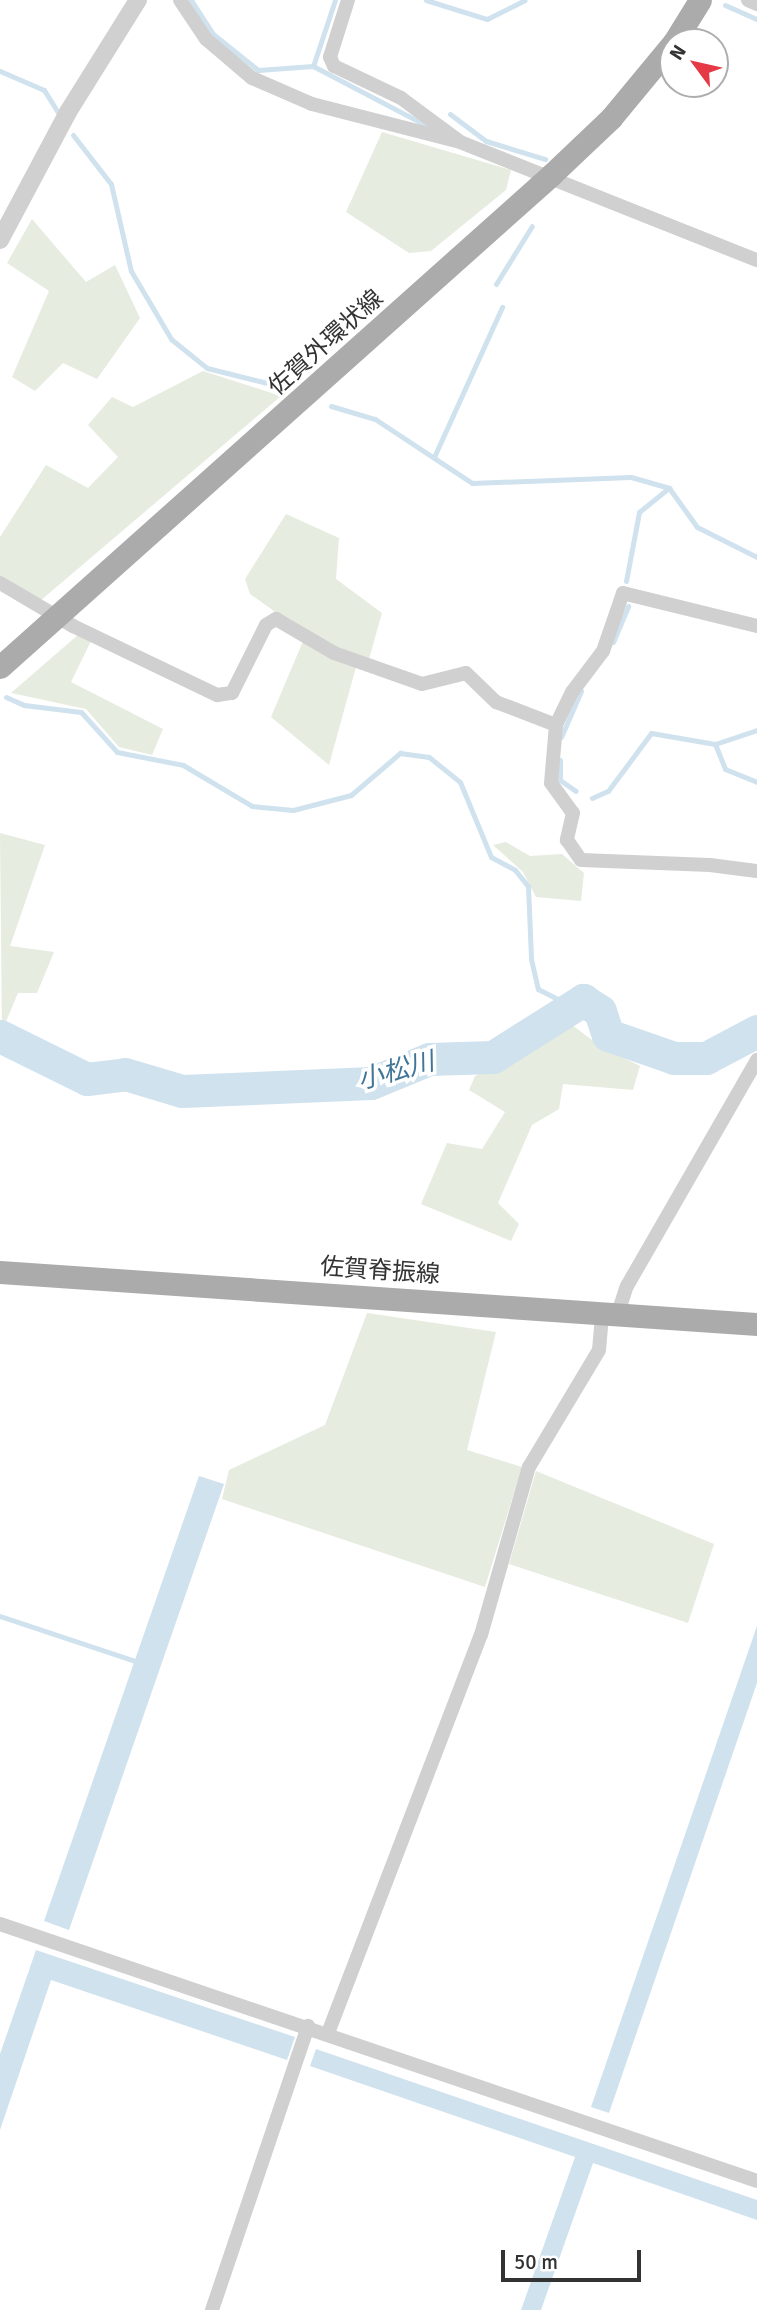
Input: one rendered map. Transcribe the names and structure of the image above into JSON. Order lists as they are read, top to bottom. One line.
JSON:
{"streets":{"main road":["佐賀外環状線","佐賀脊振線"]},"water":["小松川"],"scale_bar":"50 m","north":"top left"}
